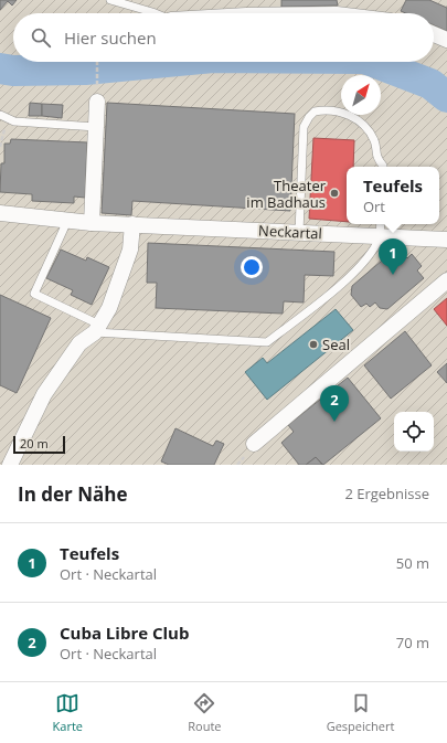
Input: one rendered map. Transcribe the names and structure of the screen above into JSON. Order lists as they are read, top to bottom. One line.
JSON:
{"streets":{"street":["Neckartal"]},"places":["Theater im Badhaus","Seal"],"scale_bar":"20 m","north":"top right","page":{"search":"Hier suchen","popup":["Teufels","Ort"],"pins":["1","2"],"scale":"20 m","heading":["In der Nähe","2 Ergebnisse"],"list":[{"mark":"1","name":"Teufels","note":"Ort · Neckartal","value":"50 m"},{"mark":"2","name":"Cuba Libre Club","note":"Ort · Neckartal","value":"70 m"}],"nav":["Karte","Route","Gespeichert"]}}
